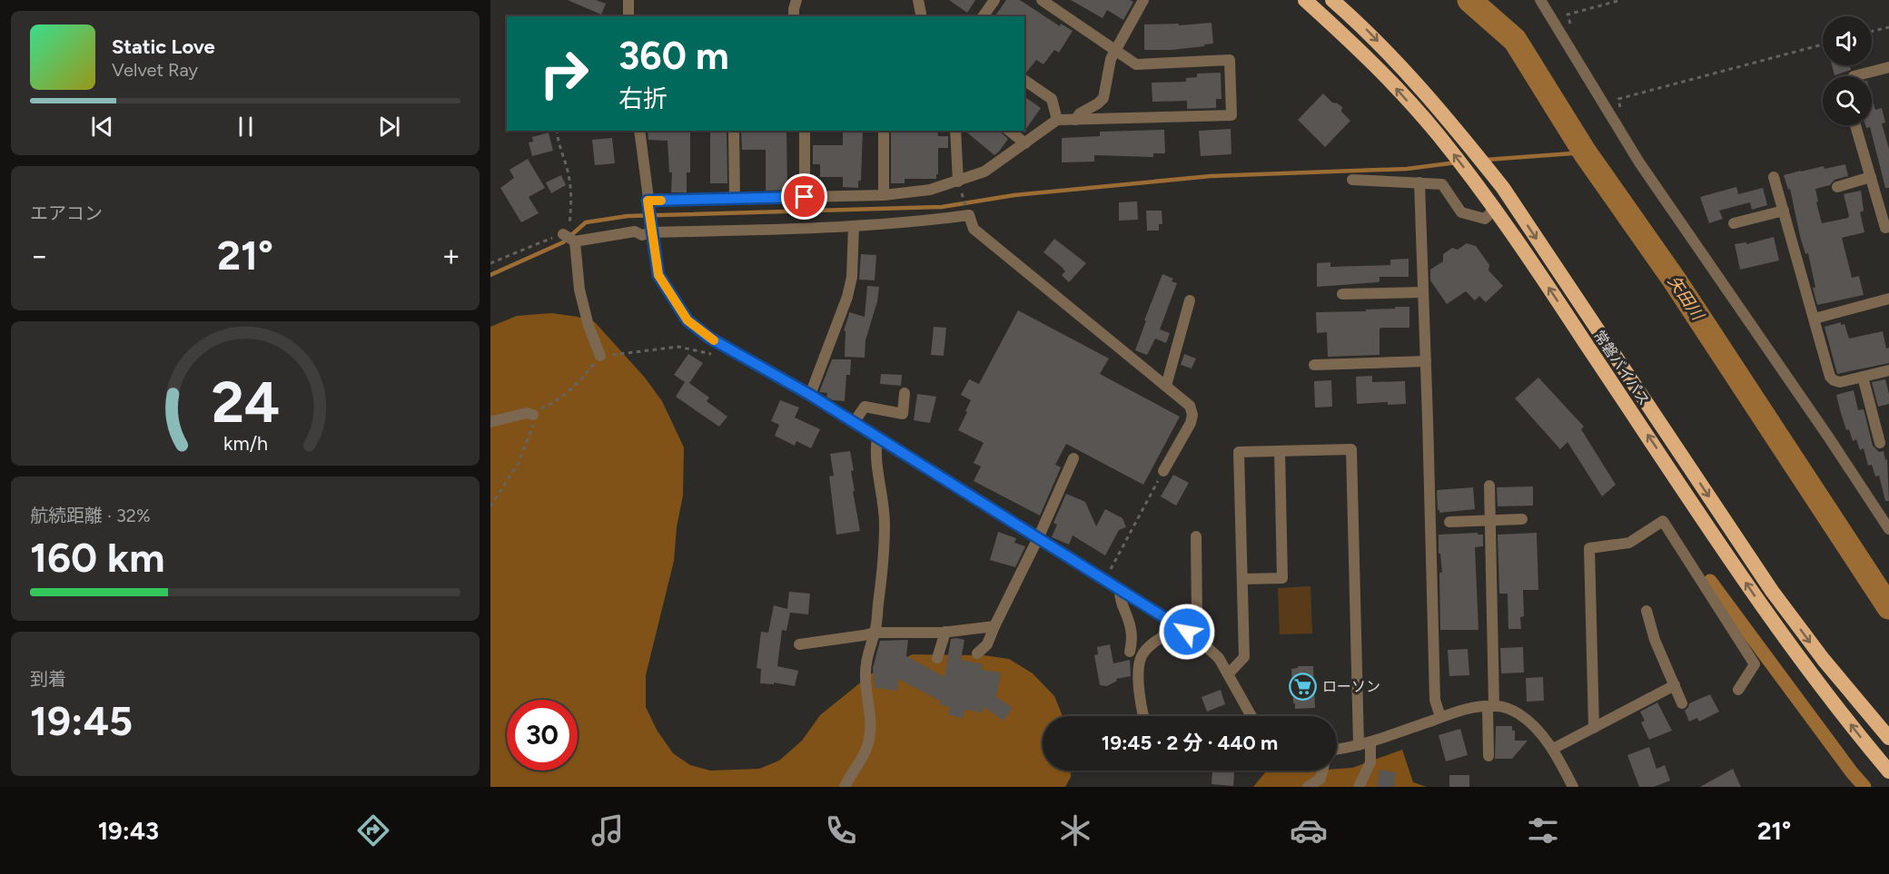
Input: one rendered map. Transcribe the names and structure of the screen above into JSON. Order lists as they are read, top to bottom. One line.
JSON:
{"streets":{"highway":["常磐バイパス"]},"water":["矢田川"],"places":{"supermarket":["ローソン"]},"page":{"turn":["360 m","右折"],"song":["Static Love","Velvet Ray"],"tile":["エアコン",["航続距離 · 32%","160 km"],["到着","19:45"]],"heat":["−","21°","+"],"limit":"30","trip":"19:45 · 2 分 · 440 m","tabs":["19:43","21°"],"gauge":["24","km/h"]}}
